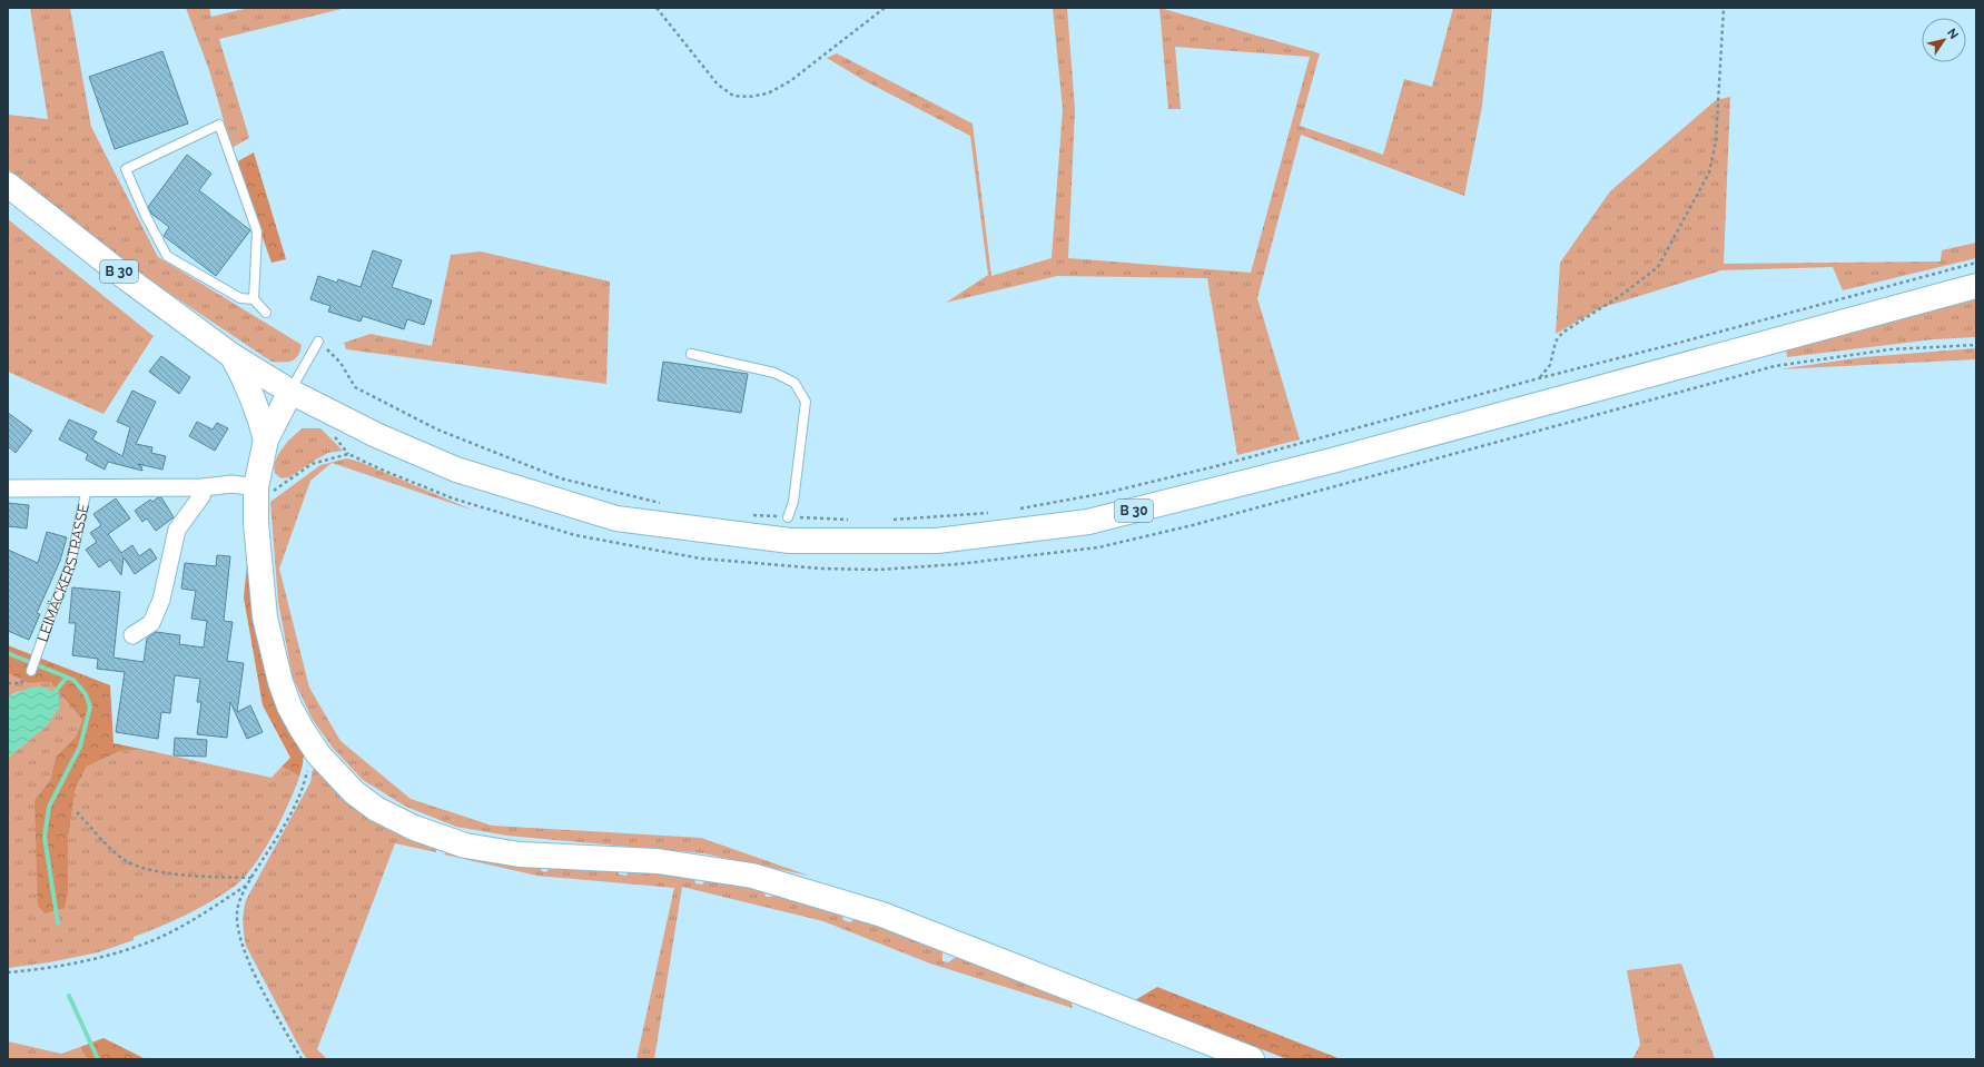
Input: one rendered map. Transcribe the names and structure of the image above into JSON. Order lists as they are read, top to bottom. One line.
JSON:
{"streets":{"main road":["B 30"],"street":["LEIMÄCKERSTRASSE"]},"north":"top right"}
